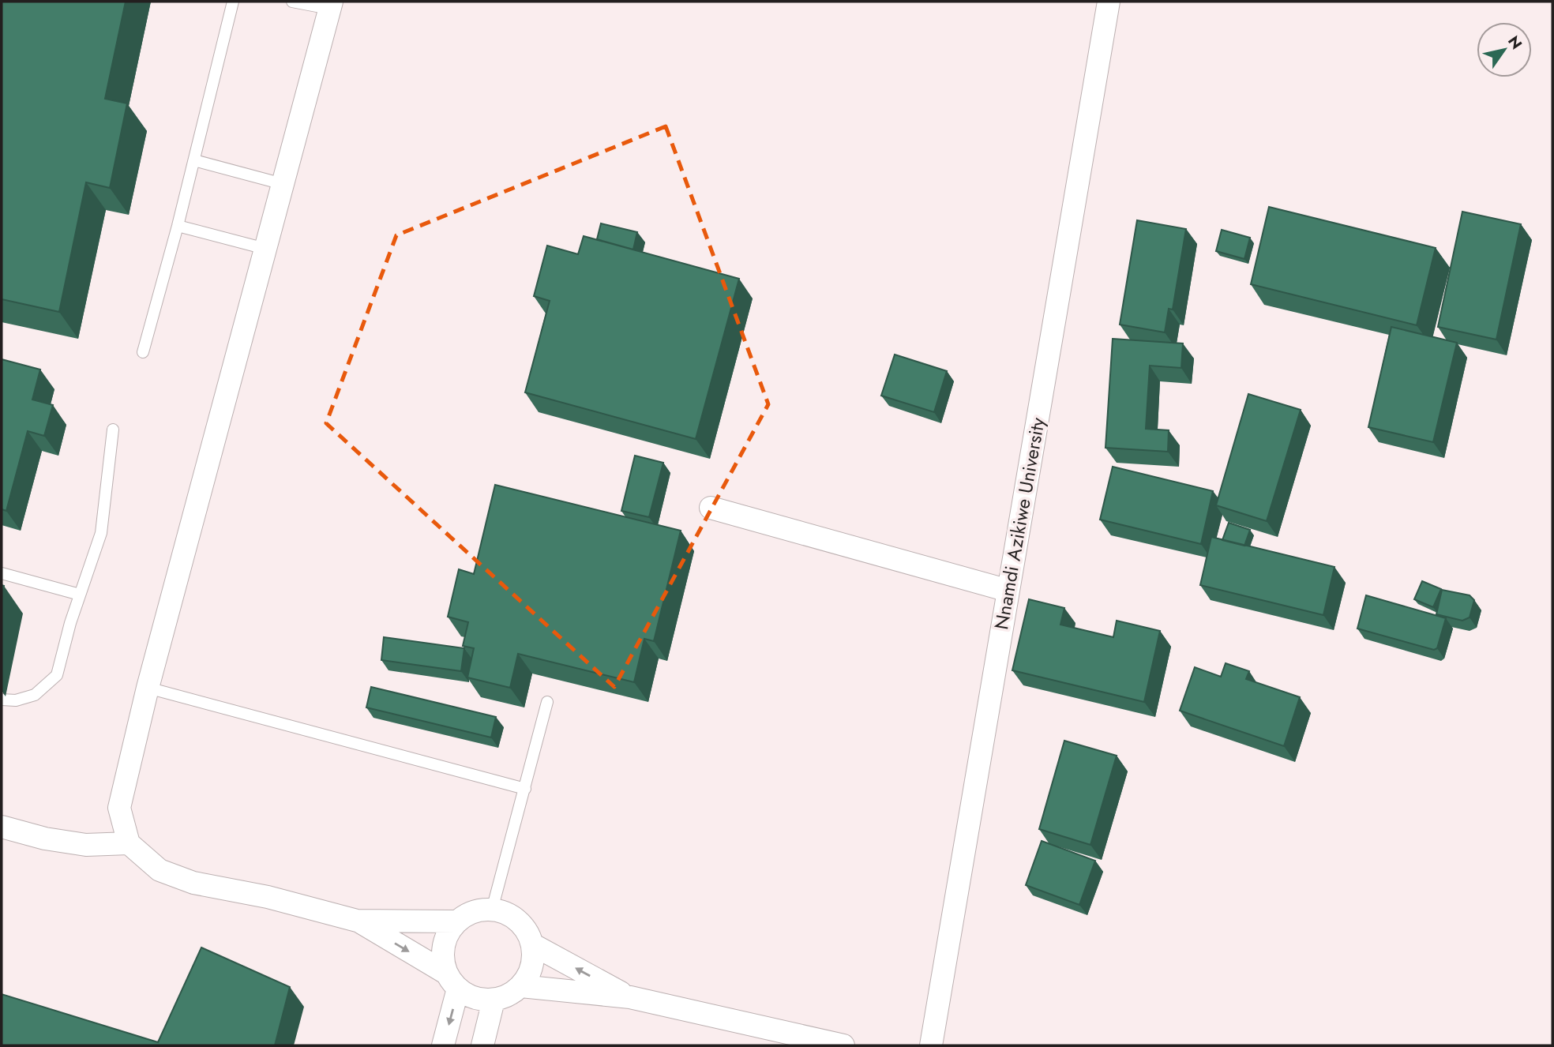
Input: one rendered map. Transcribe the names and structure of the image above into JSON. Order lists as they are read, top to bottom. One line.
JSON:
{"streets":{"street":["Nnamdi Azikiwe University"]},"north":"top right"}
